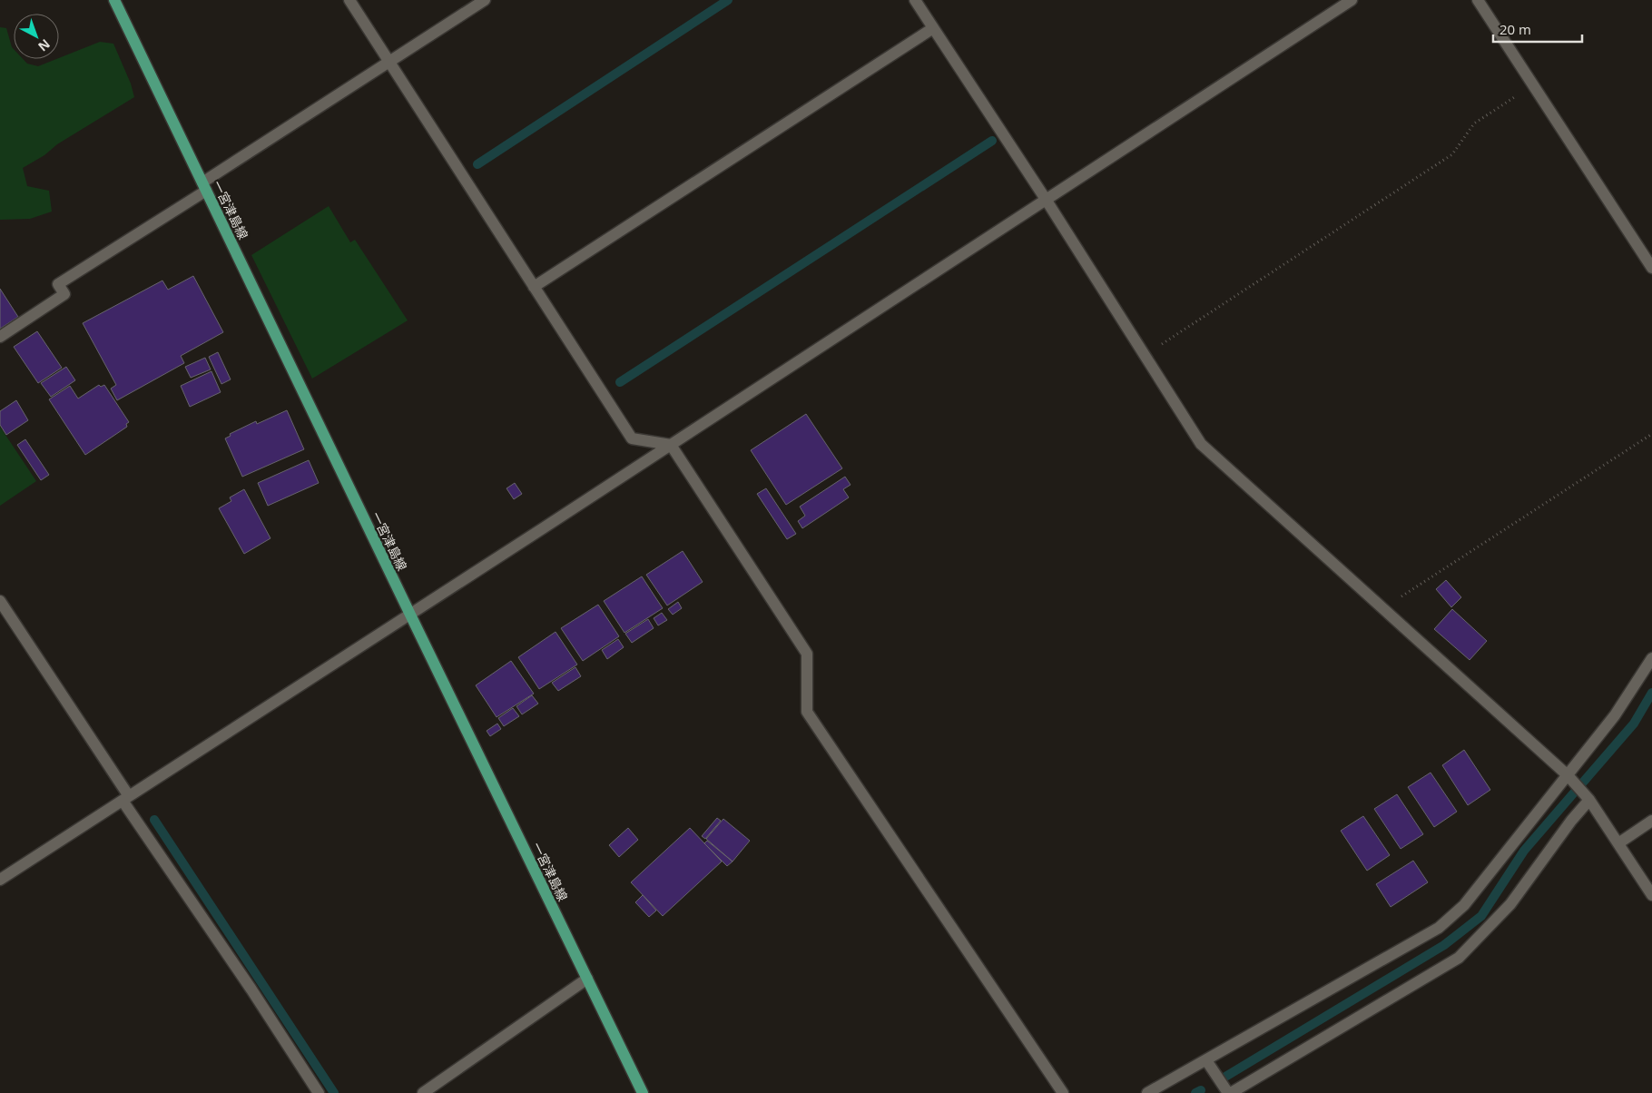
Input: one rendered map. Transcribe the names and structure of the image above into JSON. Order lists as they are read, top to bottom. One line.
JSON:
{"streets":{"main road":["一宮津島線"]},"scale_bar":"20 m","north":"bottom right"}
